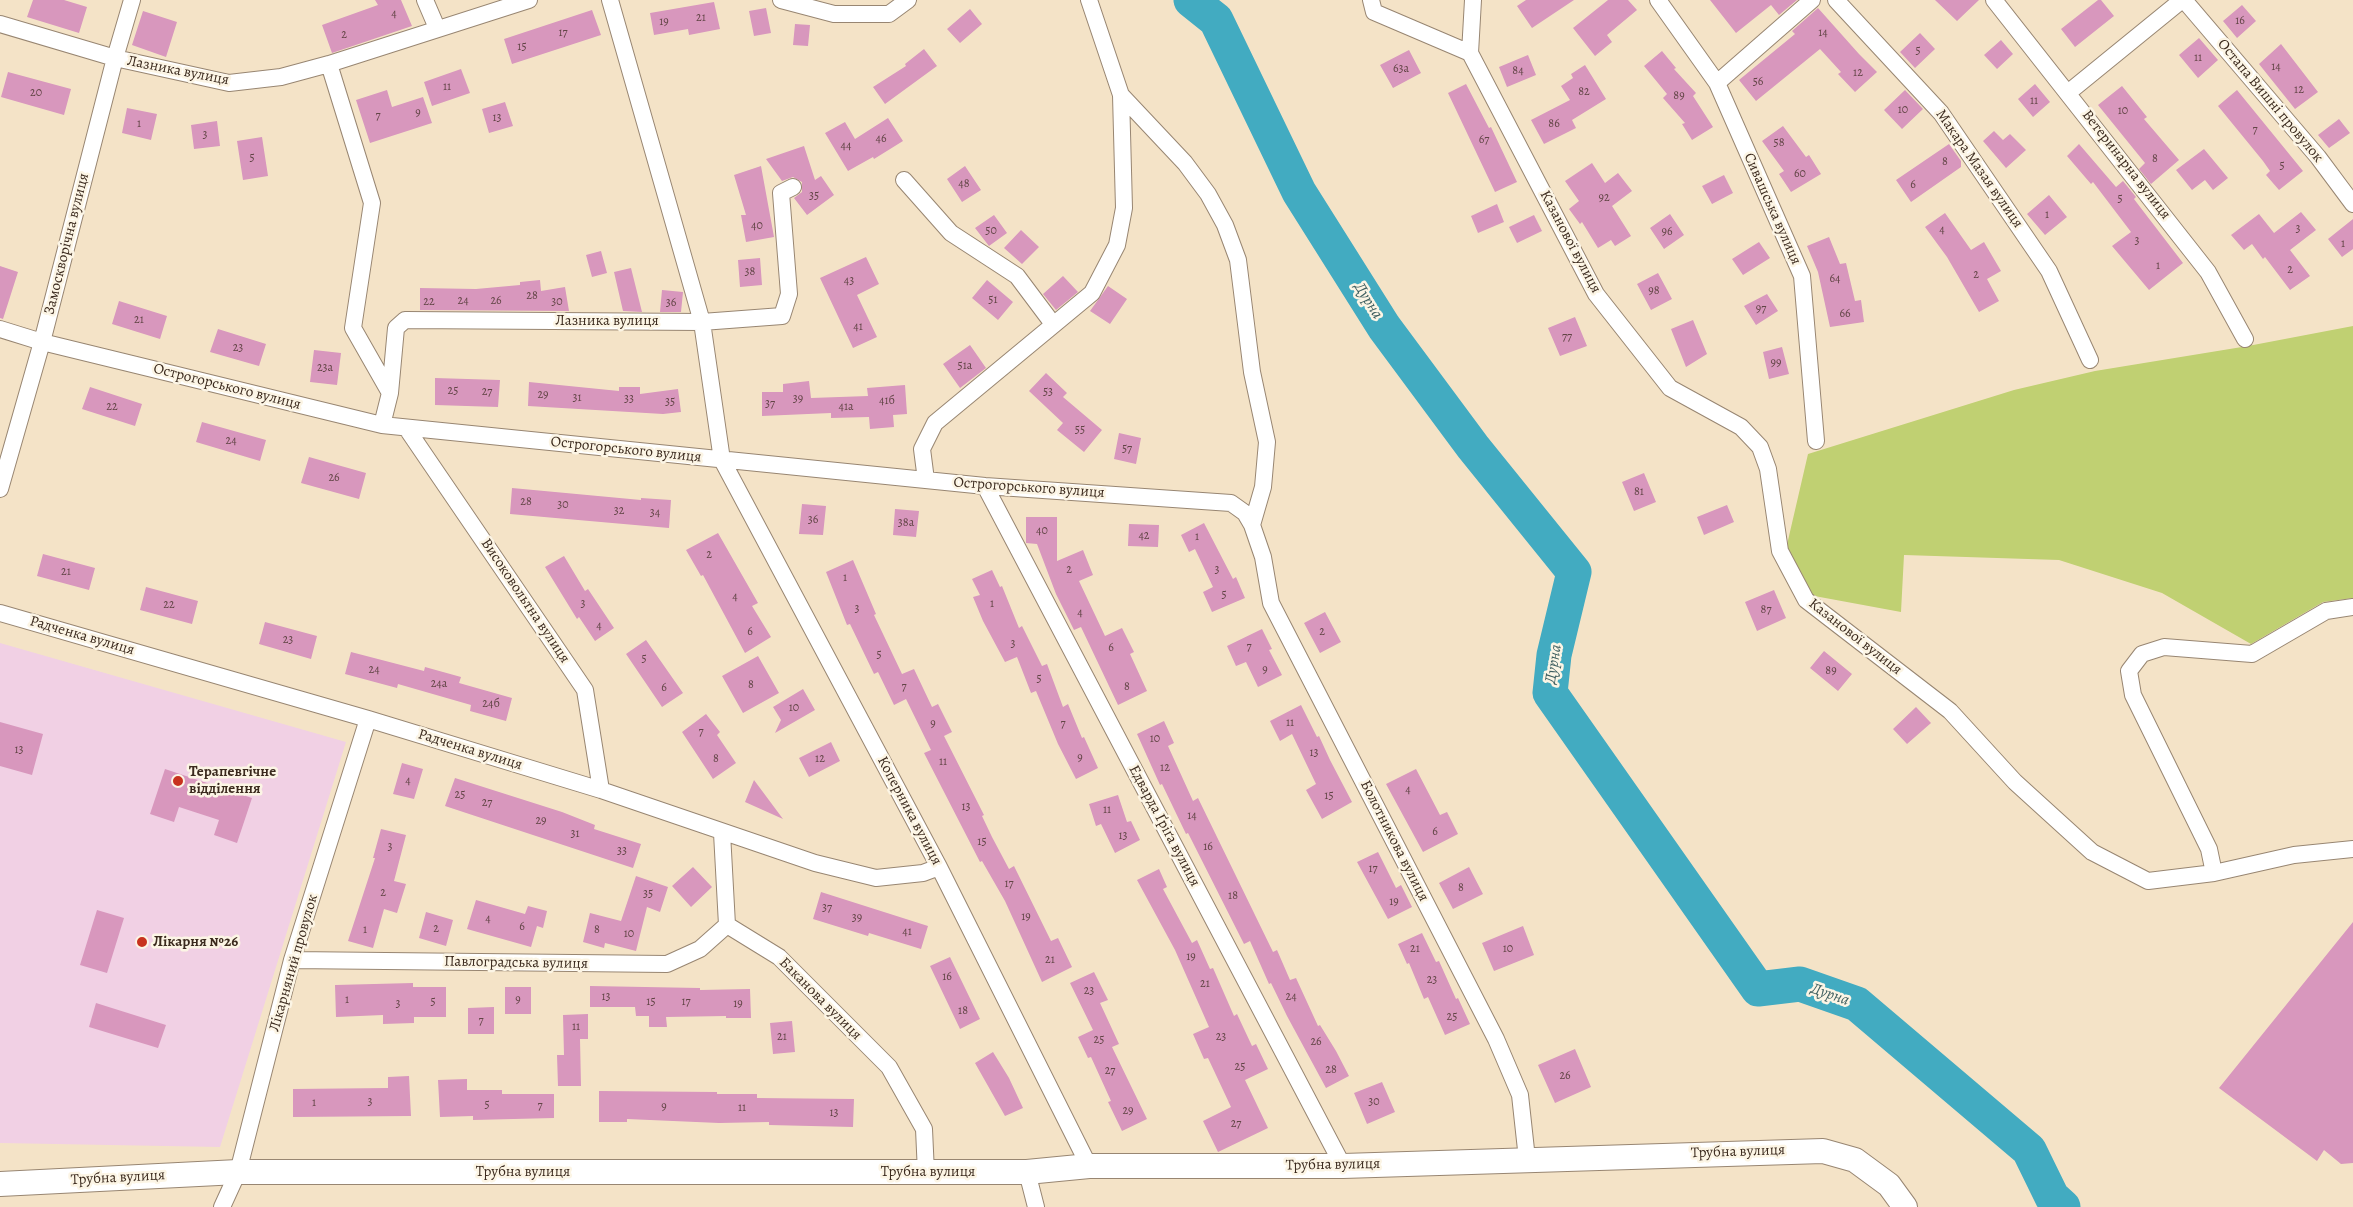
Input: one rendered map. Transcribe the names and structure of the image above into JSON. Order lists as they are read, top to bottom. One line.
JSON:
{"streets":{"street":["Лазника вулиця","Остапа Вишні провулок","Ветеринарна вулиця","Макара Мазая вулиця","Сивашська вулиця","Казанової вулиця","Замоскворічна вулиця","Острогорського вулиця","Високовольтна вулиця","Радченка вулиця","Коперника вулиця","Едварда Ґріґа вулиця","Болотникова вулиця","Лікарняний провулок","Павлоградська вулиця","Баканова вулиця","Трубна вулиця"]},"crossings":[["Лазника вулиця","Замоскворічна вулиця"],["Лазника вулиця","Острогорського вулиця"],["Лазника вулиця","Коперника вулиця"],["Остапа Вишні провулок","Ветеринарна вулиця"],["Замоскворічна вулиця","Острогорського вулиця"],["Острогорського вулиця","Високовольтна вулиця"],["Острогорського вулиця","Коперника вулиця"],["Острогорського вулиця","Едварда Ґріґа вулиця"],["Острогорського вулиця","Болотникова вулиця"],["Високовольтна вулиця","Радченка вулиця"],["Радченка вулиця","Коперника вулиця"],["Радченка вулиця","Лікарняний провулок"],["Коперника вулиця","Трубна вулиця"],["Едварда Ґріґа вулиця","Трубна вулиця"],["Болотникова вулиця","Трубна вулиця"],["Лікарняний провулок","Павлоградська вулиця"],["Лікарняний провулок","Трубна вулиця"],["Павлоградська вулиця","Баканова вулиця"],["Баканова вулиця","Трубна вулиця"]],"water":["Дурна"],"places":["Терапевгічне відділення","Лікарня №26"],"house_numbers":["4","21","16","19","17","14","2","15","5","11","14","63а","84","12","56","11","12","82","20","89","11","10","10","9","7","13","1","86","7","3","46","67","58","44","5","8","8","5","60","48","6","35","92","5","1","40","3","4","50","96","3","1","1","2","38","2","64","43","98","28","51","24","26","22","30","36","97","66","21","41","77","23","99","51а","23а","25","27","53","29","31","33","39","41б","35","37","22","41а","55","24","57","26","81","28","30","32","34","36","38а","40","42","1","2","2","3","21","1","5","4","3","1","22","3","87","4","4","6","2","23","3","7","6","5","5","24","9","89","5","24а","8","7","8","6","24б","10","11","9","7","7","10","13","13","9","8","12","11","12","4","4","25","15","27","13","11","14","29","6","31","13","15","3","16","33","17","17","8","2","35","18","19","37","19","39","4","6","2","1","8","41","10","21","10","19","21","16","23","21","23","13","24","1","9","5","15","17","3","19","18","25","7","11","21","23","25","26","25","28","27","26","3","30","1","5","7","9","11","29","13","27"]}
